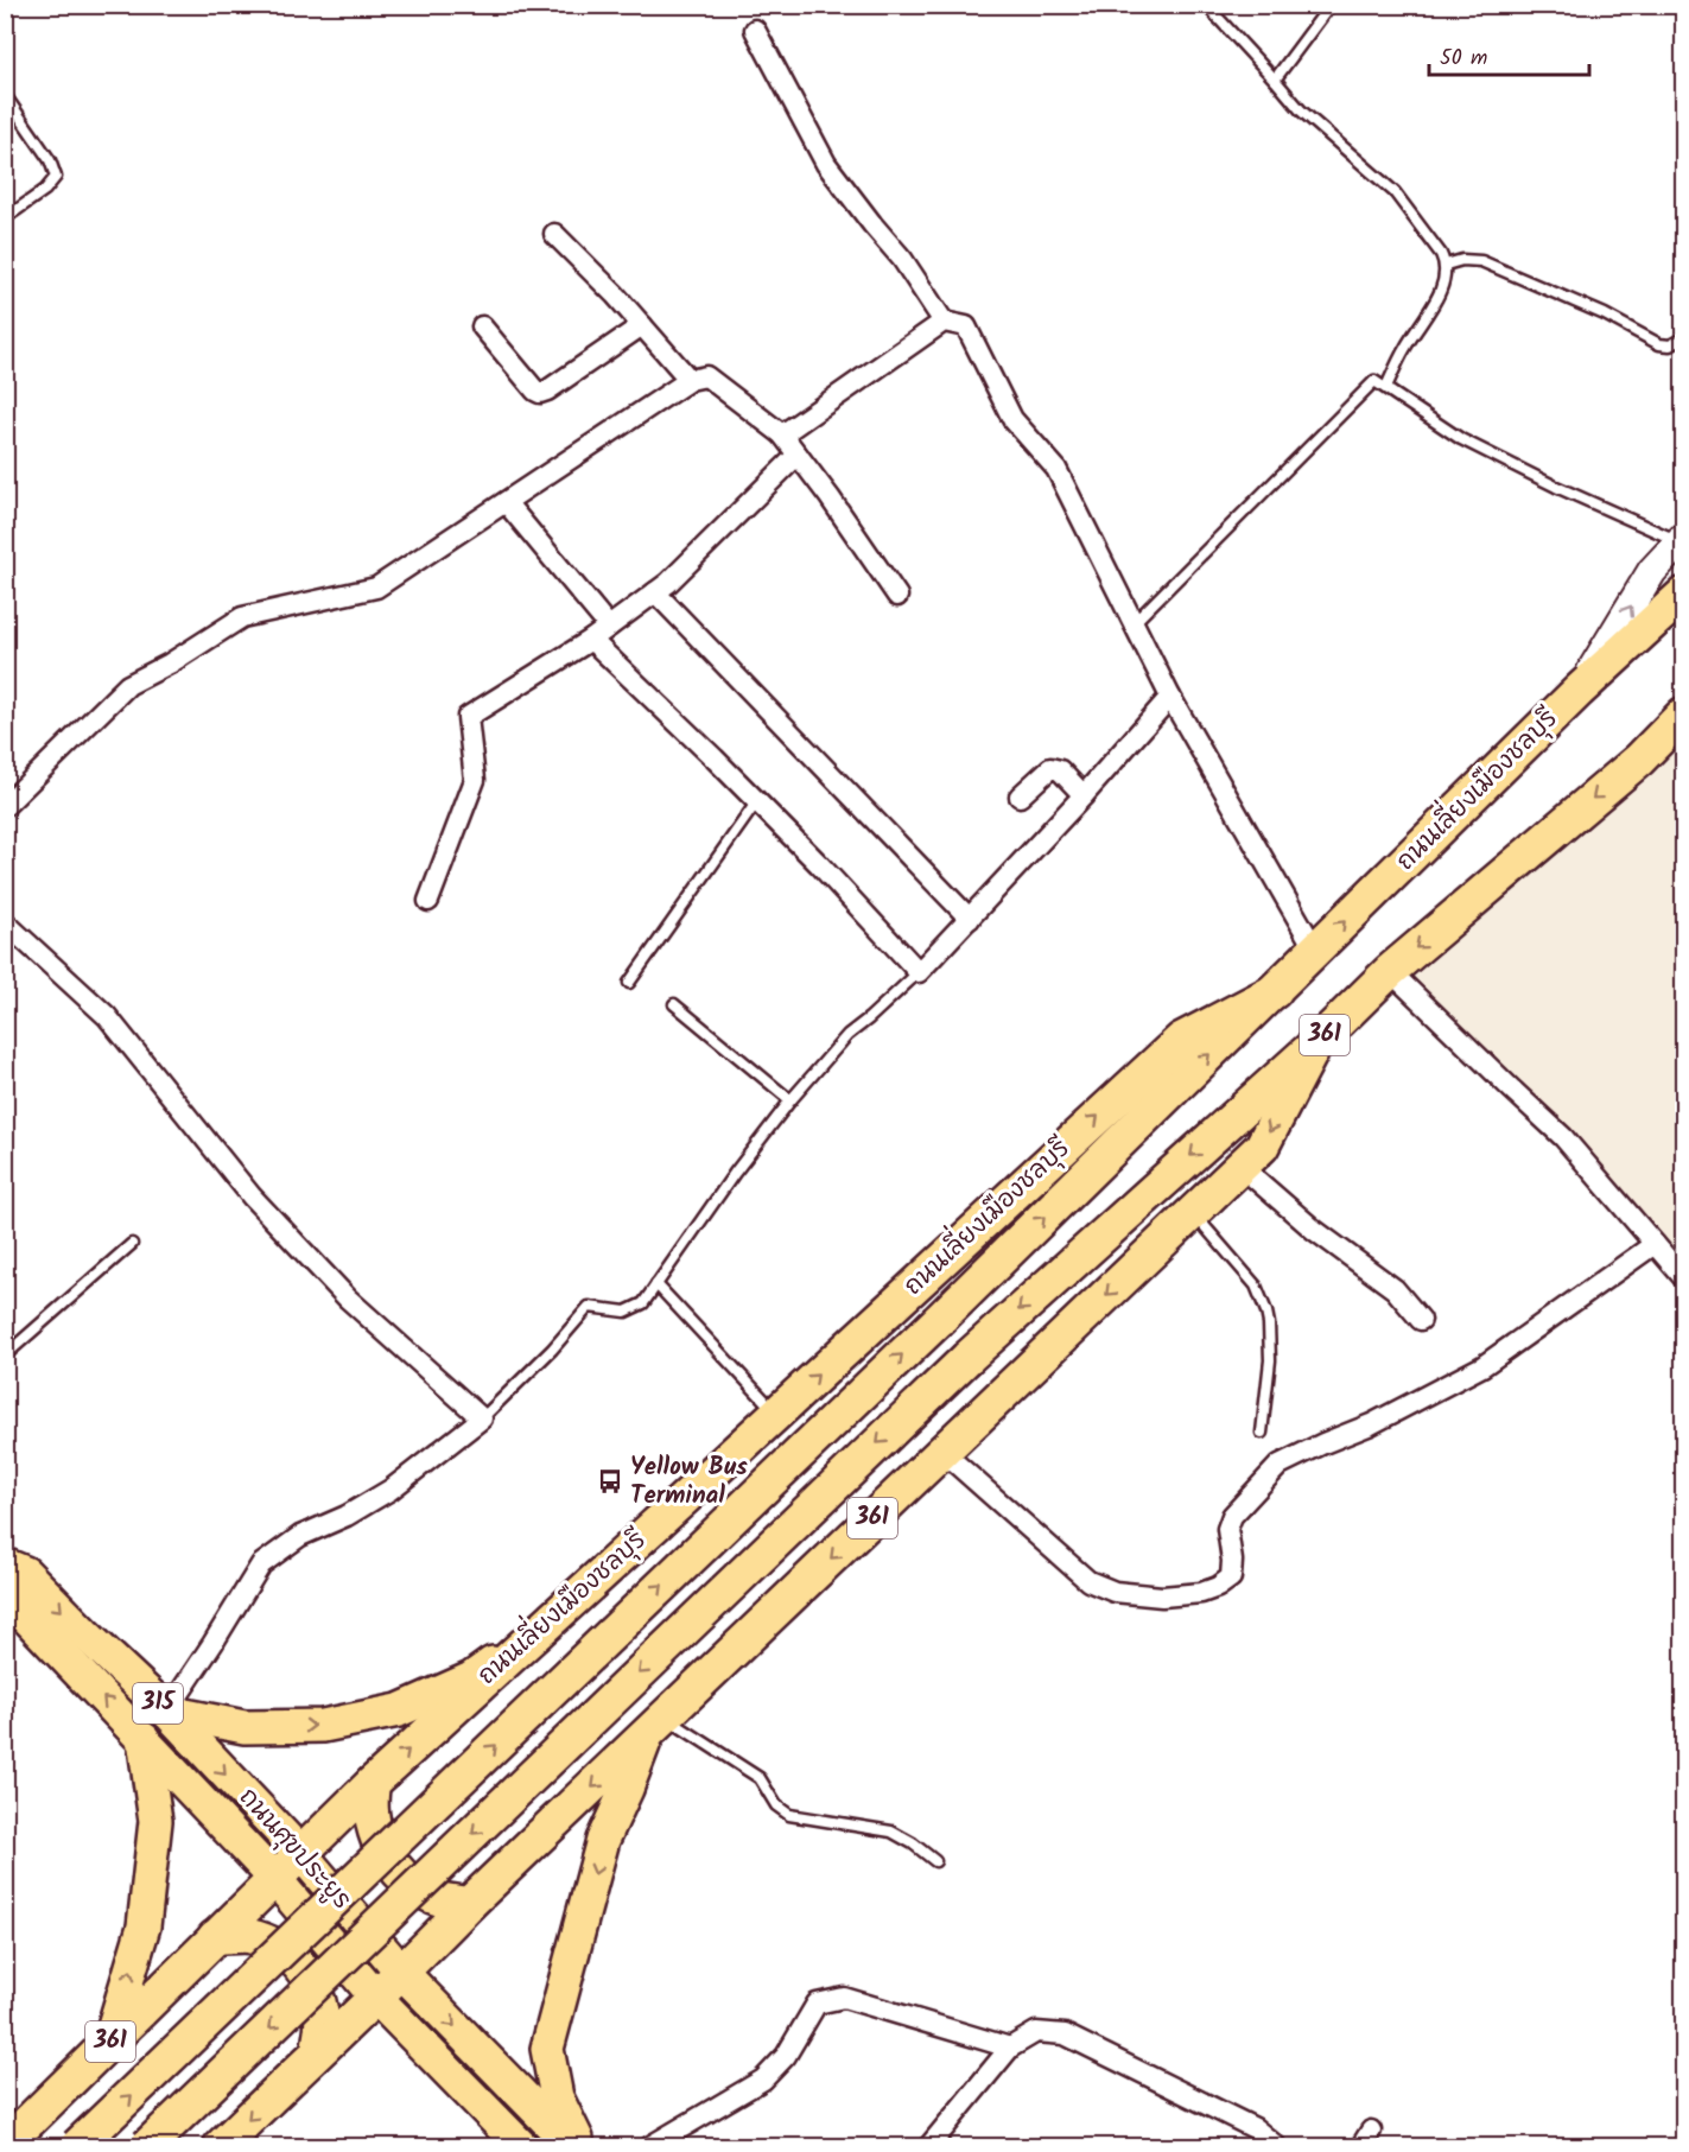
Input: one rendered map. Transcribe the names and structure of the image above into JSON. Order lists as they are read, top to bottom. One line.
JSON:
{"streets":{"highway":["ถนนเลี่ยงเมืองชลบุรี","361"],"main road":["315","ถนนศุขประยูร"]},"crossings":[["ถนนเลี่ยงเมืองชลบุรี","361"],["ถนนเลี่ยงเมืองชลบุรี","ถนนศุขประยูร"],["361","ถนนศุขประยูร"]],"places":{"bus stop":["Yellow Bus Terminal"]},"scale_bar":"50 m"}
